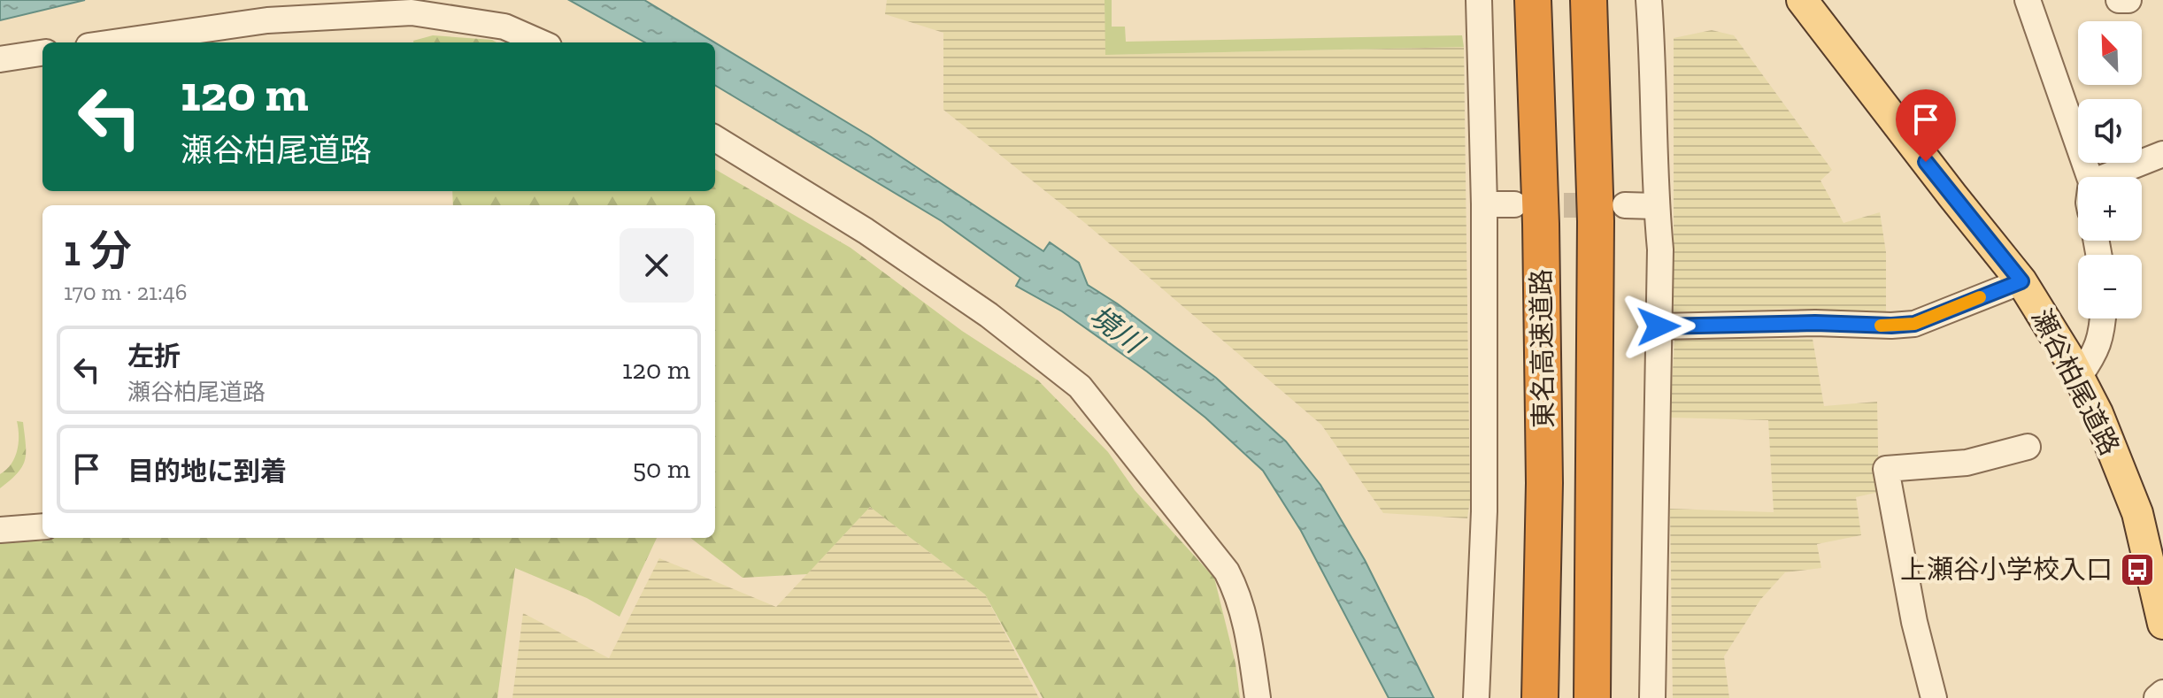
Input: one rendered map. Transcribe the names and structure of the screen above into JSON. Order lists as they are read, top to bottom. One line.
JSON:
{"streets":{"highway":["東名高速道路"],"main road":["瀬谷柏尾道路"]},"water":["境川"],"places":{"bus stop":["上瀬谷小学校入口"]},"north":"top left","page":{"map_buttons":["+","−"],"turn":["120 m","瀬谷柏尾道路"],"heading":["1 分","170 m · 21:46"],"list":[{"name":"左折","note":"瀬谷柏尾道路","value":"120 m"},{"name":"目的地に到着","value":"50 m"}]}}
